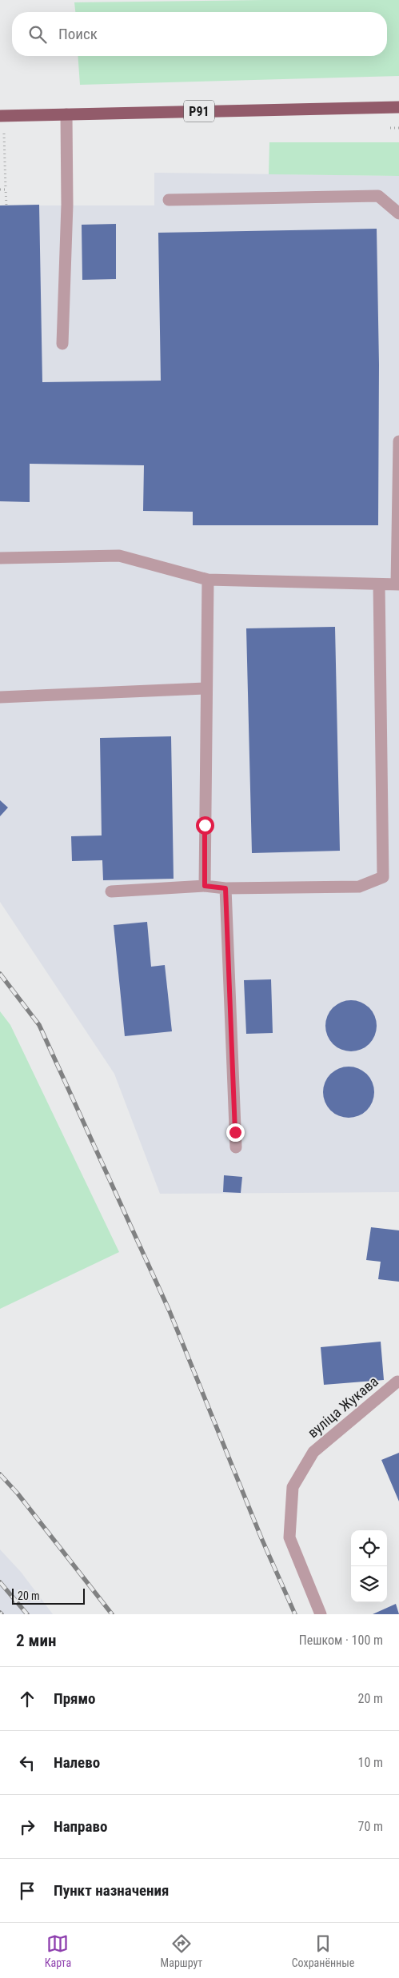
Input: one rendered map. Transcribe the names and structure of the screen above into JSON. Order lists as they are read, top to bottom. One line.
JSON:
{"streets":{"main road":["Р91"],"street":["вуліца Жукава"]},"scale_bar":"20 m","page":{"search":"Поиск","scale":"20 m","heading":["2 мин","Пешком · 100 m"],"list":[["Прямо","20 m"],["Налево","10 m"],["Направо","70 m"],"Пункт назначения"],"nav":["Карта","Маршрут","Сохранённые"]}}
